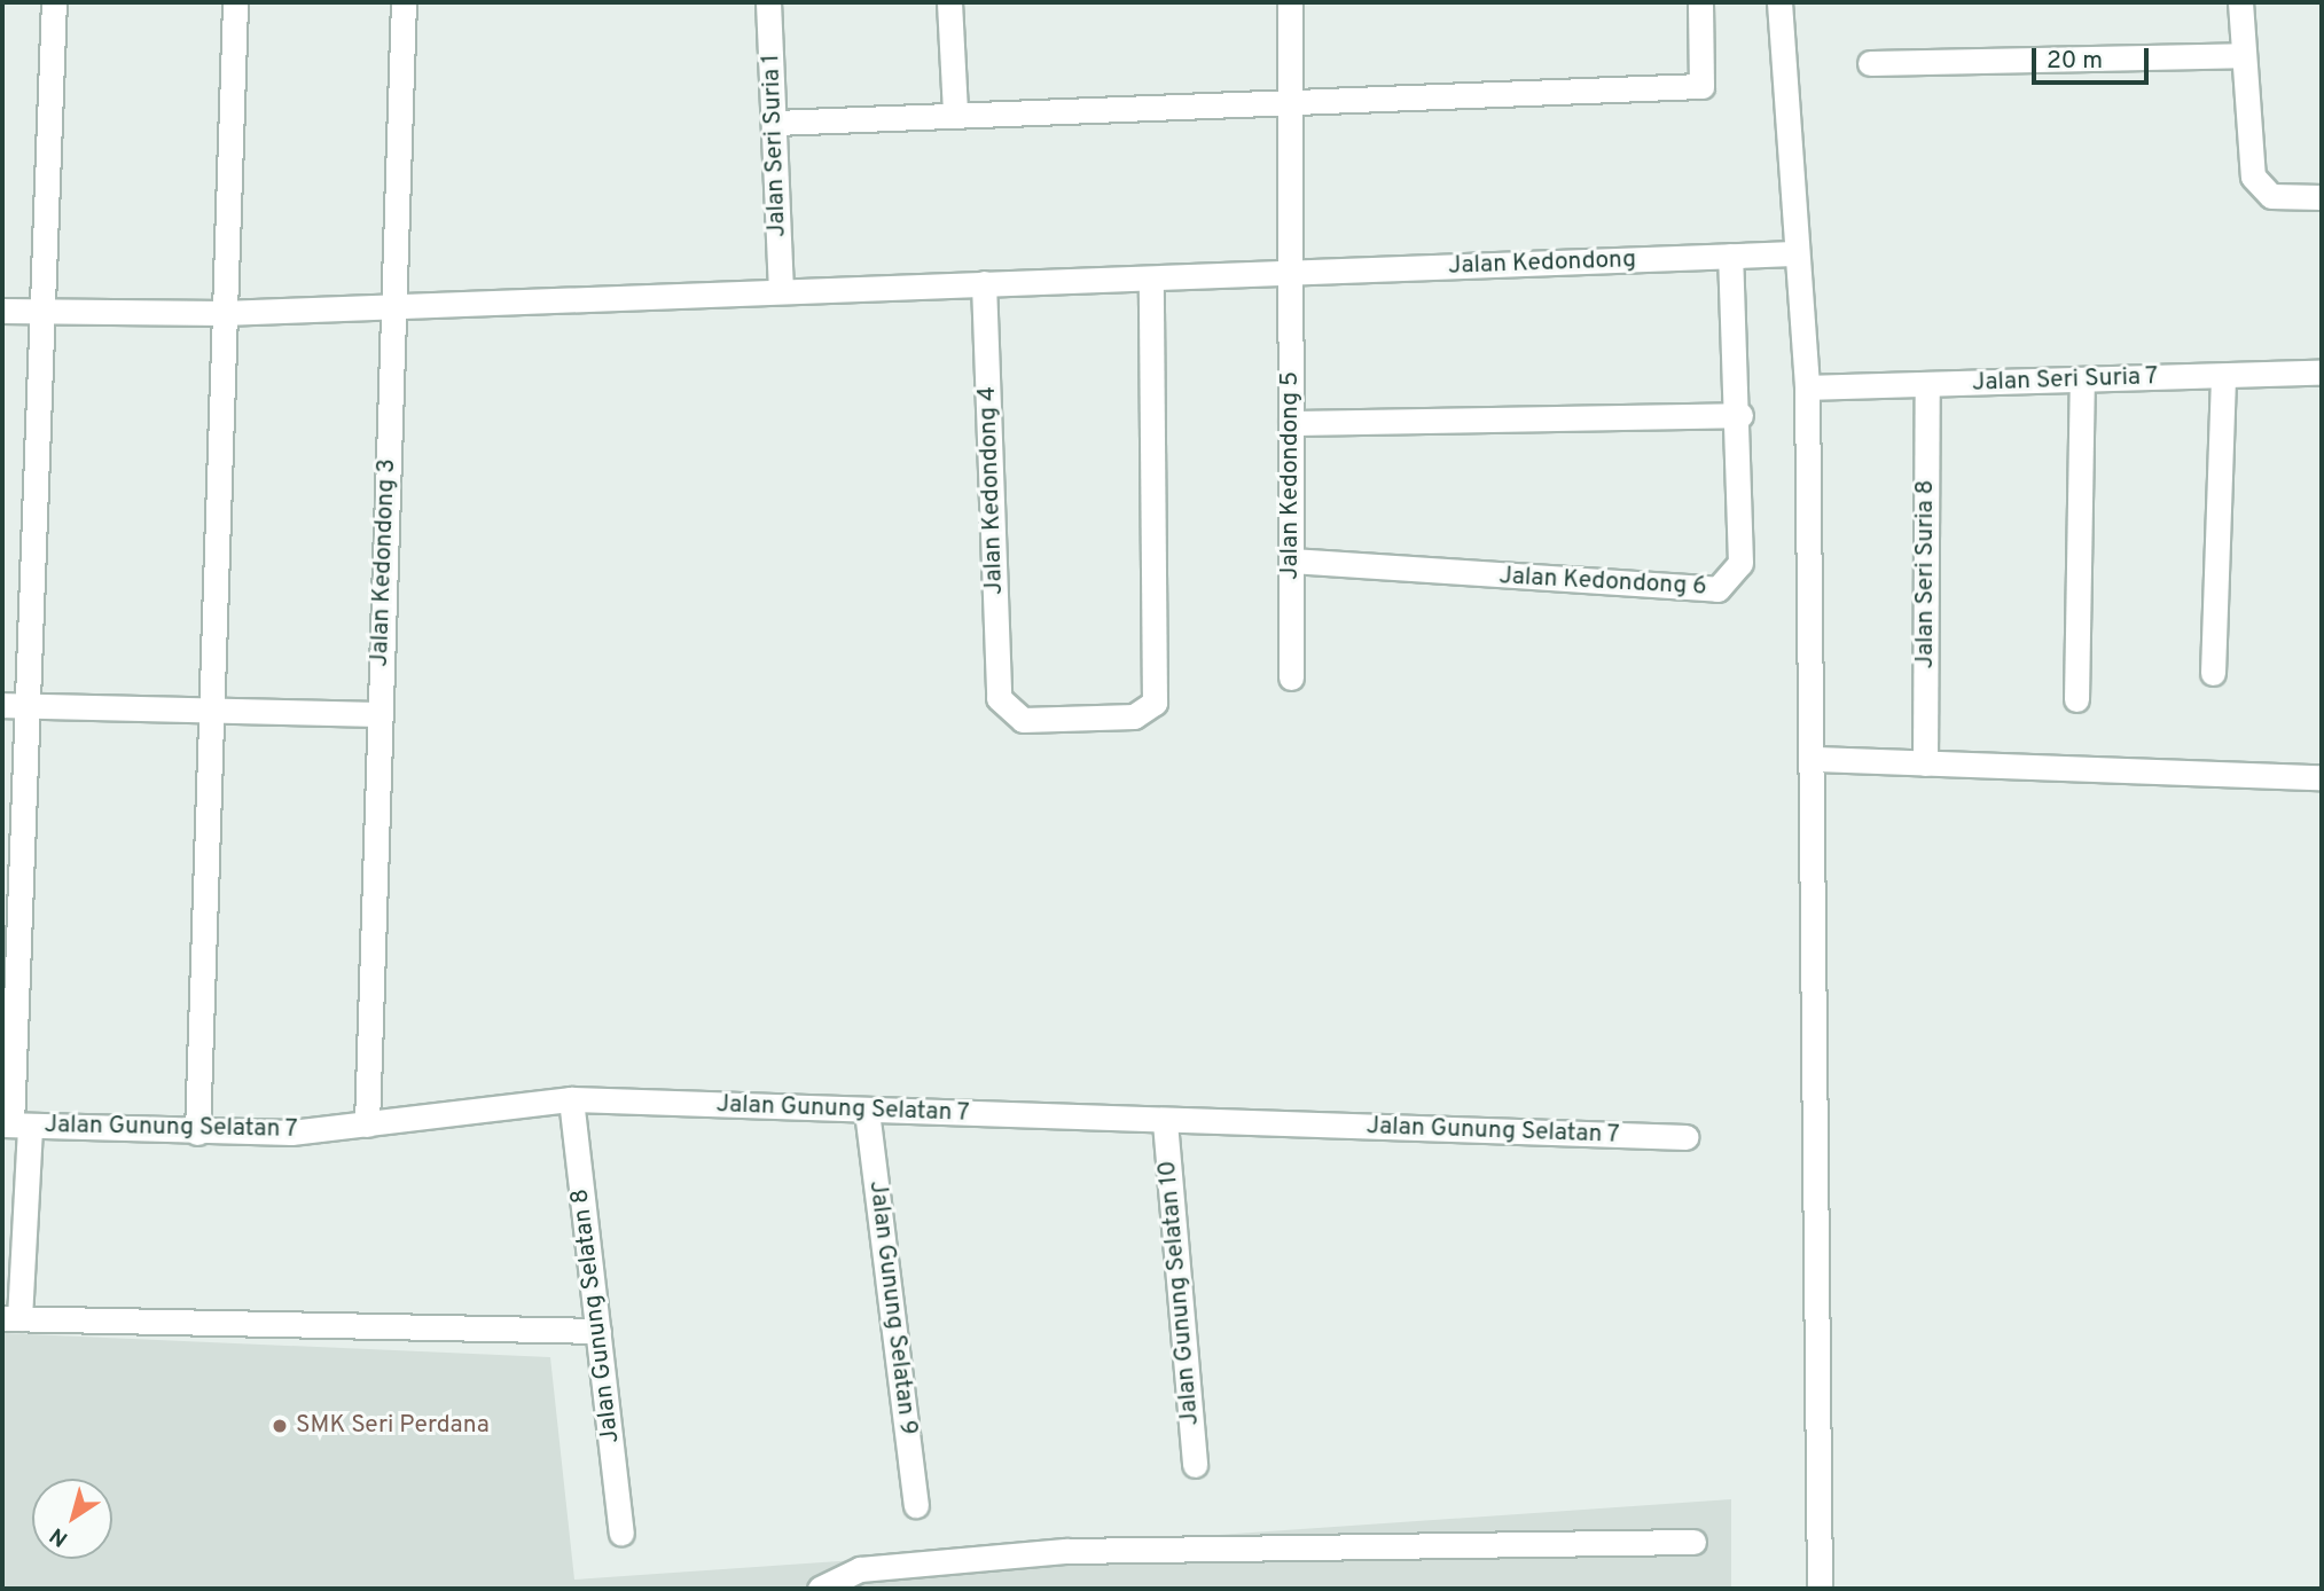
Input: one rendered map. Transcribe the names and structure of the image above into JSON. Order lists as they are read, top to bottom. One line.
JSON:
{"streets":{"street":["Jalan Seri Suria 1","Jalan Kedondong","Jalan Seri Suria 7","Jalan Kedondong 5","Jalan Kedondong 4","Jalan Kedondong 3","Jalan Seri Suria 8","Jalan Kedondong 6","Jalan Gunung Selatan 7","Jalan Gunung Selatan 10","Jalan Gunung Selatan 9","Jalan Gunung Selatan 8"]},"crossings":[["Jalan Seri Suria 1","Jalan Kedondong"],["Jalan Kedondong","Jalan Kedondong 5"],["Jalan Kedondong","Jalan Kedondong 4"],["Jalan Kedondong","Jalan Kedondong 3"],["Jalan Kedondong","Jalan Kedondong 6"],["Jalan Seri Suria 7","Jalan Seri Suria 8"],["Jalan Kedondong 5","Jalan Kedondong 6"],["Jalan Kedondong 3","Jalan Gunung Selatan 7"],["Jalan Gunung Selatan 7","Jalan Gunung Selatan 10"],["Jalan Gunung Selatan 7","Jalan Gunung Selatan 9"],["Jalan Gunung Selatan 7","Jalan Gunung Selatan 8"]],"places":["SMK Seri Perdana"],"scale_bar":"20 m","north":"bottom left"}
